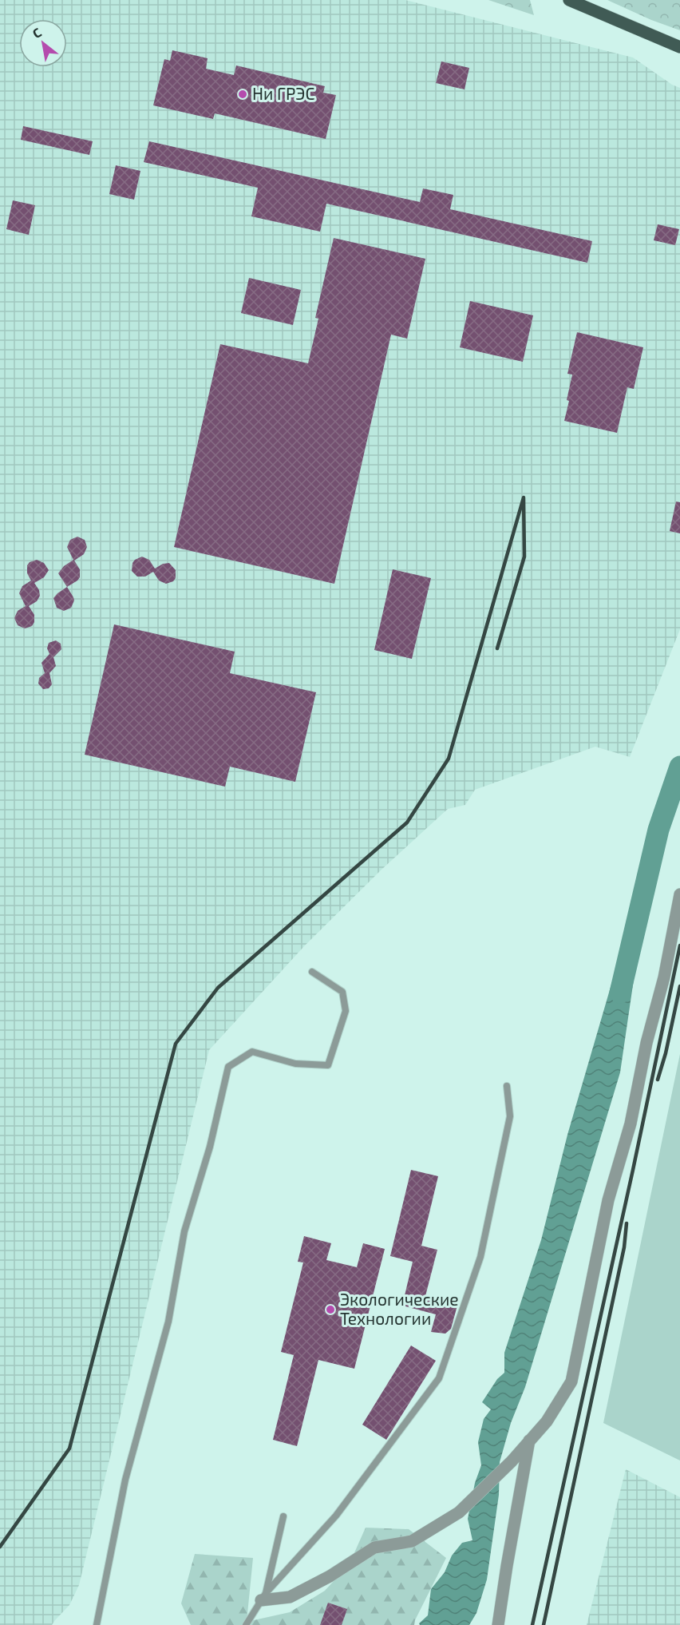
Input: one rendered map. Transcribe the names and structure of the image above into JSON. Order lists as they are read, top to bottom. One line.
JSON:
{"places":["Ни ГРЭС","Экологические Технологии"],"north":"top left"}
